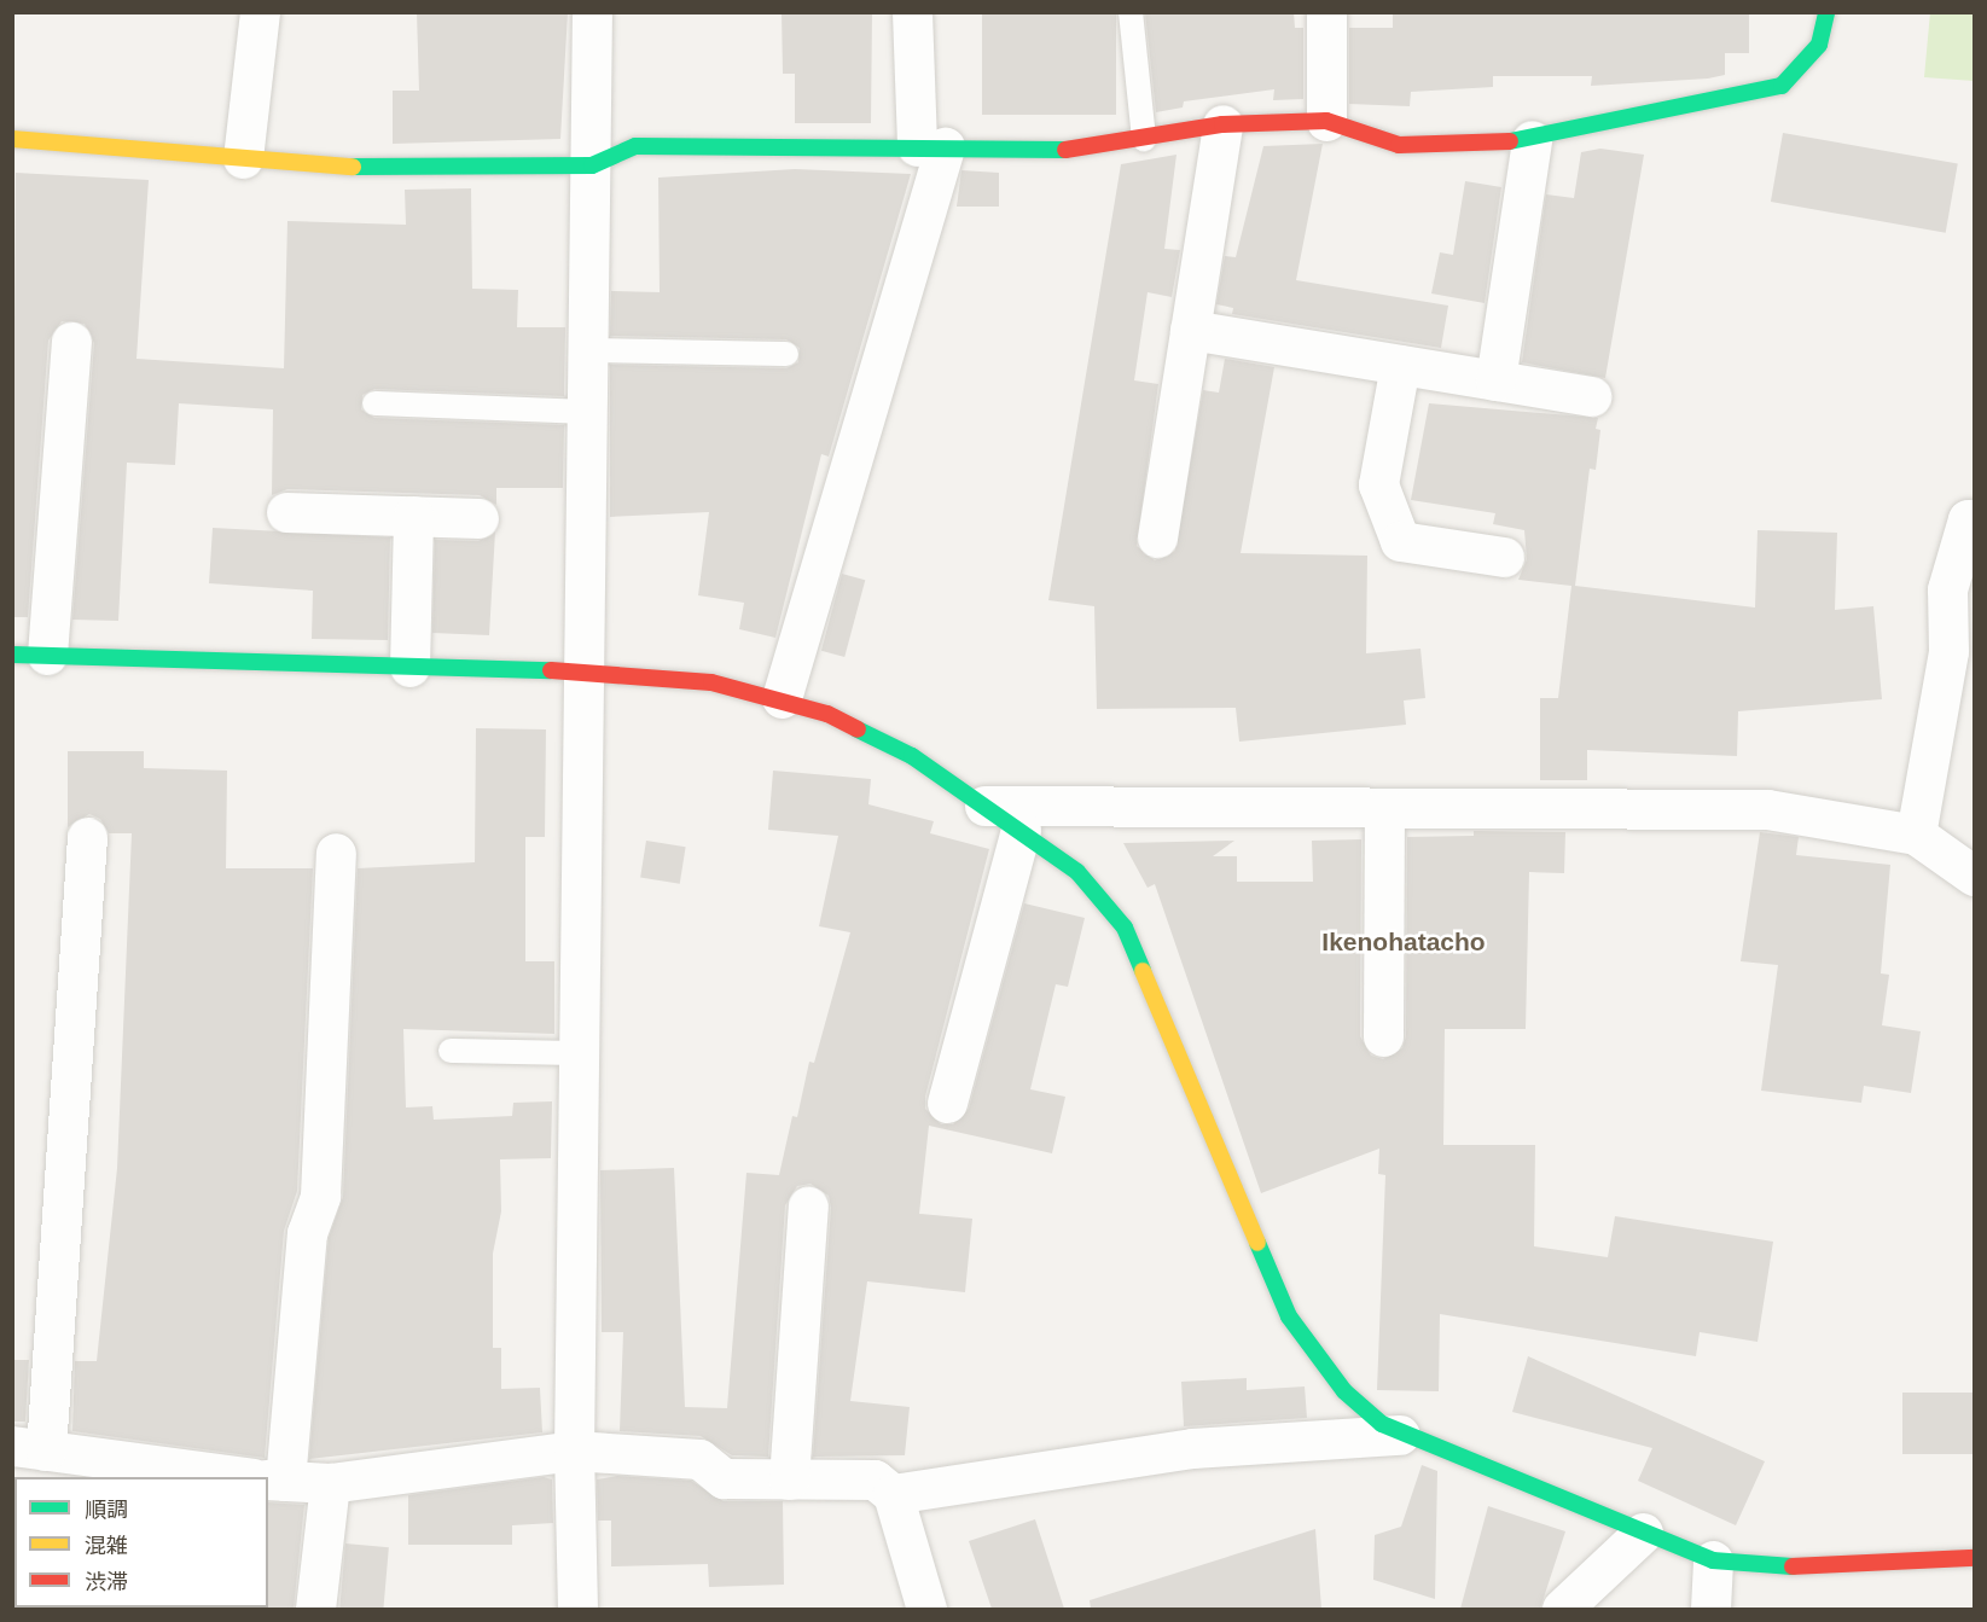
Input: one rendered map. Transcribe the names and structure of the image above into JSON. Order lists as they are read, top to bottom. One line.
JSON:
{"districts":["Ikenohatacho"],"legend":["順調","混雑","渋滞"]}
